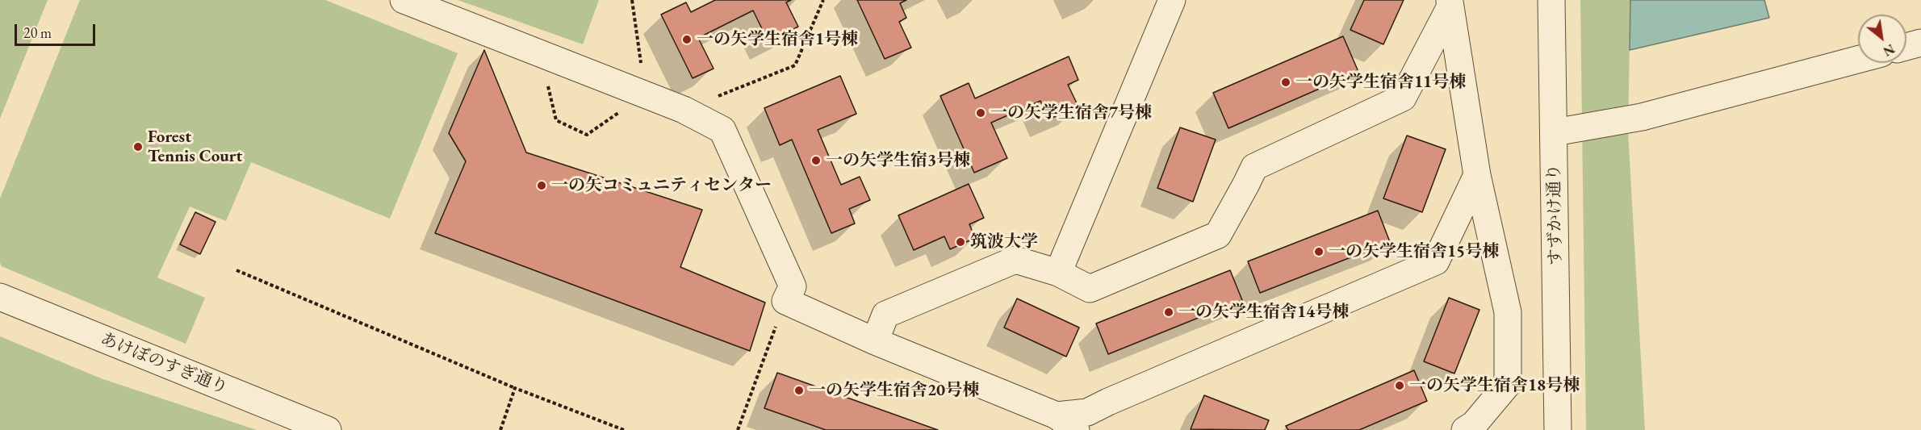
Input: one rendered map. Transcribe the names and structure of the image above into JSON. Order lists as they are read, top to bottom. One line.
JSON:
{"streets":{"street":["すずかけ通り","あけぼのすぎ通り"]},"places":["一の矢学生宿舎1号棟","一の矢学生宿舎11号棟","一の矢学生宿舎7号棟","Forest Tennis Court","一の矢学生宿3号棟","一の矢コミュニティセンター","筑波大学","一の矢学生宿舎15号棟","一の矢学生宿舎14号棟","一の矢学生宿舎18号棟","一の矢学生宿舎20号棟"],"scale_bar":"20 m","north":"bottom right"}
